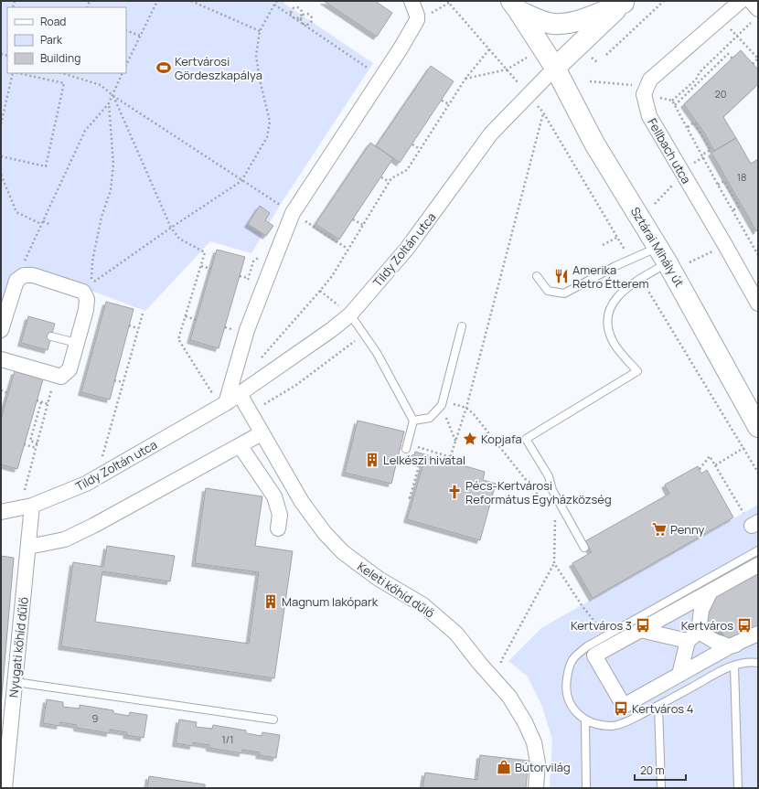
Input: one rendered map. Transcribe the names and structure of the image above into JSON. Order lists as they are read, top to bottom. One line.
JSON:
{"streets":{"street":["Fellbach utca","Sztárai Mihály út","Tildy Zoltán utca","Keleti kőhíd dűlő","Nyugati kőhíd dűlő"]},"crossings":[["Sztárai Mihály út","Tildy Zoltán utca"],["Tildy Zoltán utca","Keleti kőhíd dűlő"],["Tildy Zoltán utca","Nyugati kőhíd dűlő"]],"places":{"sports":["Kertvárosi Gördeszkapálya"],"restaurant":["Amerika Retro Étterem"],"place":["Kopjafa"],"building":["Lelkészi hivatal","Magnum lakópark"],"church":["Pécs-Kertvárosi Református Egyházközség"],"supermarket":["Penny"],"bus stop":["Kertváros 3","Kertváros","Kertváros 4"],"shop":["Bútorvilág"]},"house_numbers":["20","18","9","1/1"],"legend":["Road","Park","Building"],"scale_bar":"20 m"}
